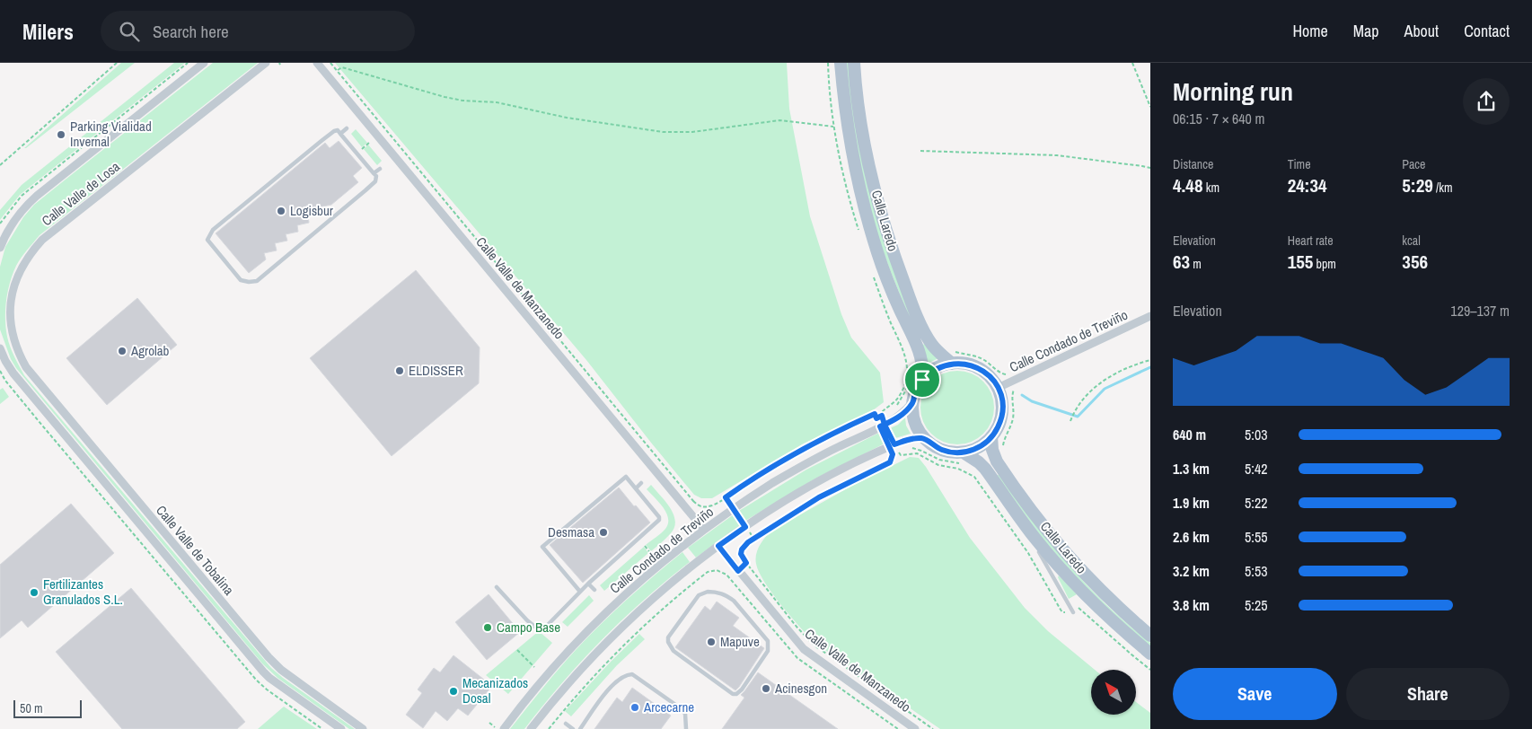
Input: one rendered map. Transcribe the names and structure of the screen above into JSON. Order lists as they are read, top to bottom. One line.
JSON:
{"streets":{"main road":["Calle Laredo"],"street":["Calle Valle de Losa","Calle Valle de Manzanedo","Calle Condado de Treviño","Calle Valle de Tobalina"]},"crossings":[["Calle Valle de Losa","Calle Valle de Tobalina"],["Calle Laredo","Calle Condado de Treviño"],["Calle Valle de Manzanedo","Calle Condado de Treviño"]],"places":["Parking Vialidad Invernal","Logisbur","Agrolab","ELDISSER","Desmasa","Fertilizantes Granulados S.L.","Campo Base","Mapuve","Acinesgon","Mecanizados Dosal","Arcecarne"],"scale_bar":"50 m","north":"top left","page":{"header":"Milers","search":"Search here","nav":["Home","Map","About","Contact"],"heading":["Morning run","06:15 · 7 × 640 m"],"stats":[["Distance","4.48 km"],["Time","24:34"],["Pace","5:29 /km"],["Elevation","63 m"],["Heart rate","155 bpm"],["kcal","356"]],"chart":["Elevation","129–137 m"],"list":[{"name":"640 m","note":"5:03"},{"name":"1.3 km","note":"5:42"},{"name":"1.9 km","note":"5:22"},{"name":"2.6 km","note":"5:55"},{"name":"3.2 km","note":"5:53"},{"name":"3.8 km","note":"5:25"}],"buttons":["Save","Share"],"scale":"50 m"}}
